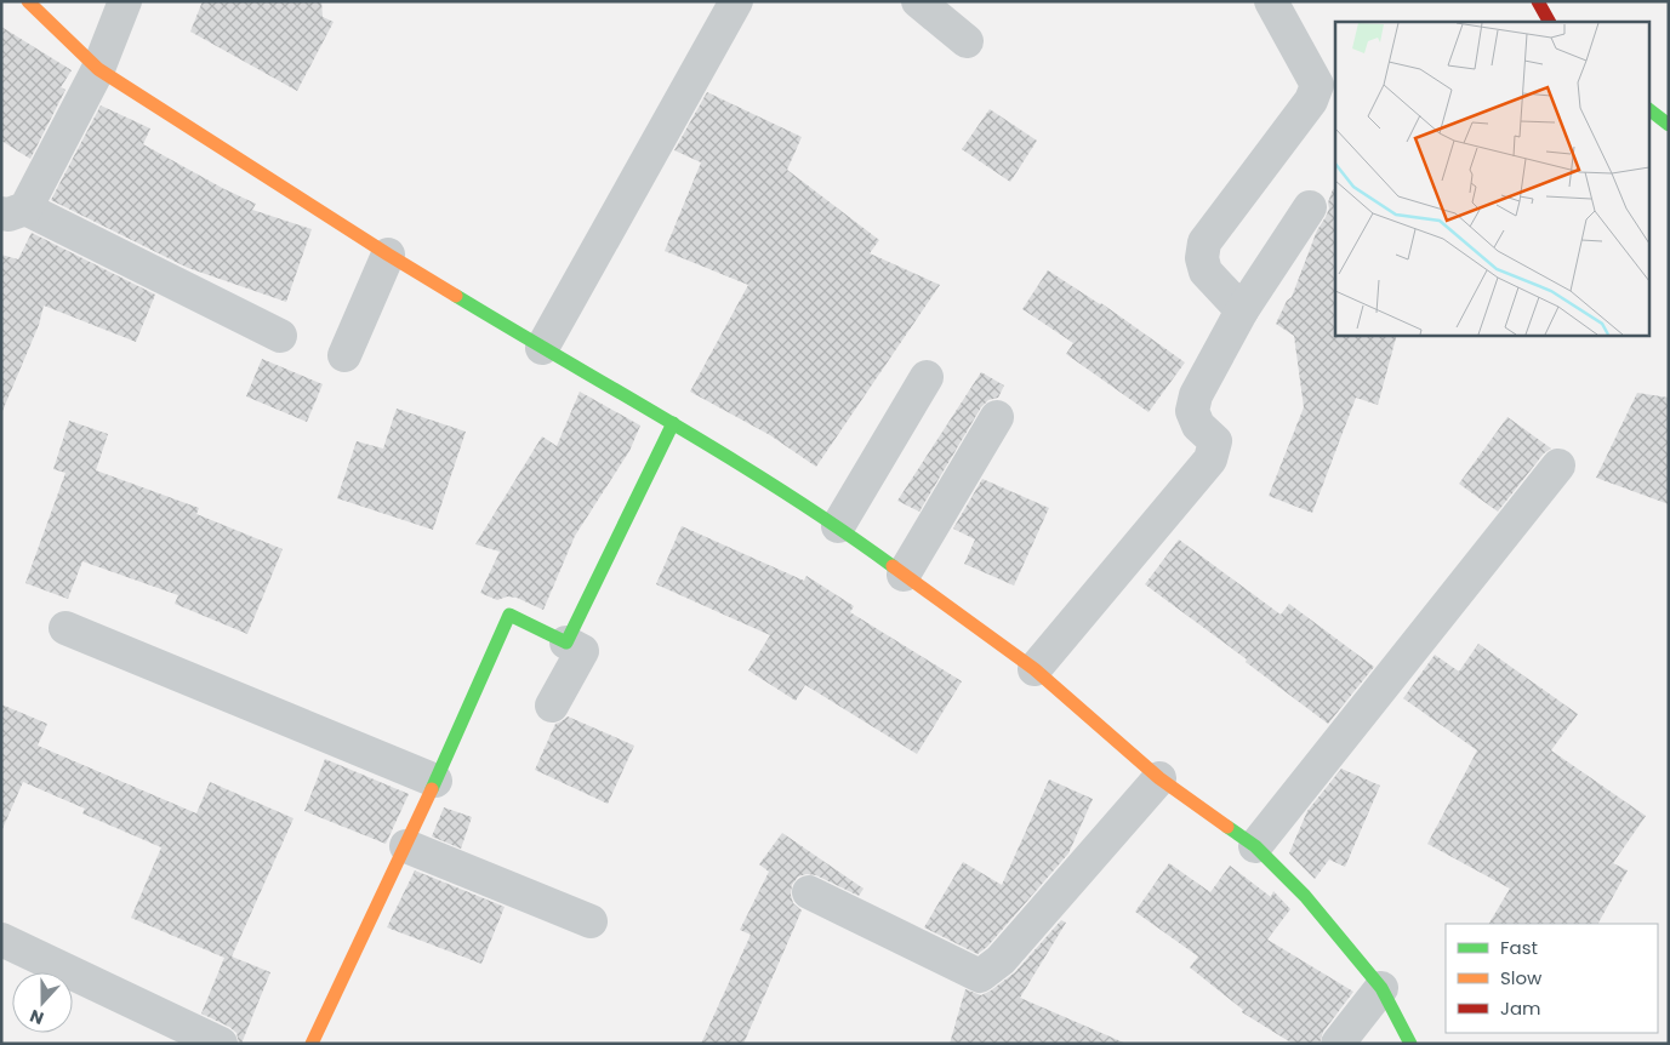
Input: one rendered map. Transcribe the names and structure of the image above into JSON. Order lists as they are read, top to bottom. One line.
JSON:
{"legend":["Fast","Slow","Jam"],"north":"bottom"}
